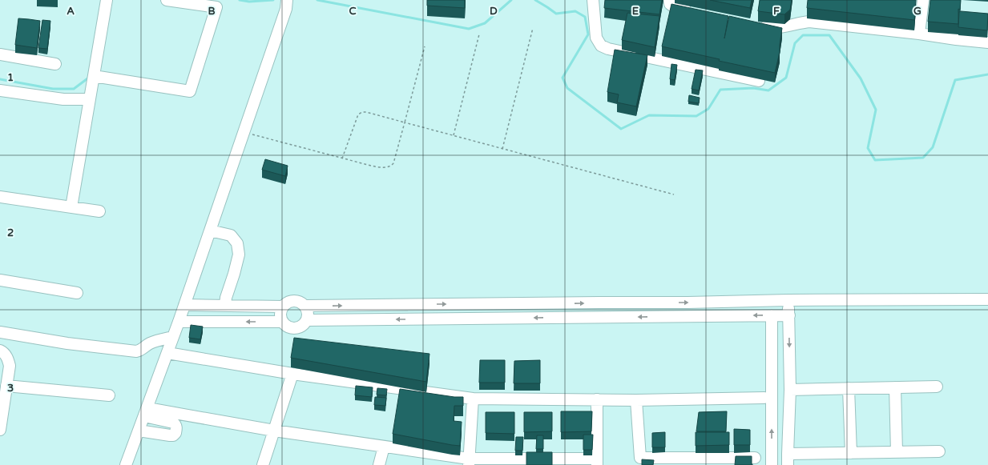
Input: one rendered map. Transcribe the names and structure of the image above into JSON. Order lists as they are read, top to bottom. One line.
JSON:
{"grid":{"columns":["A","B","C","D","E","F","G"],"rows":["1","2","3"]}}
